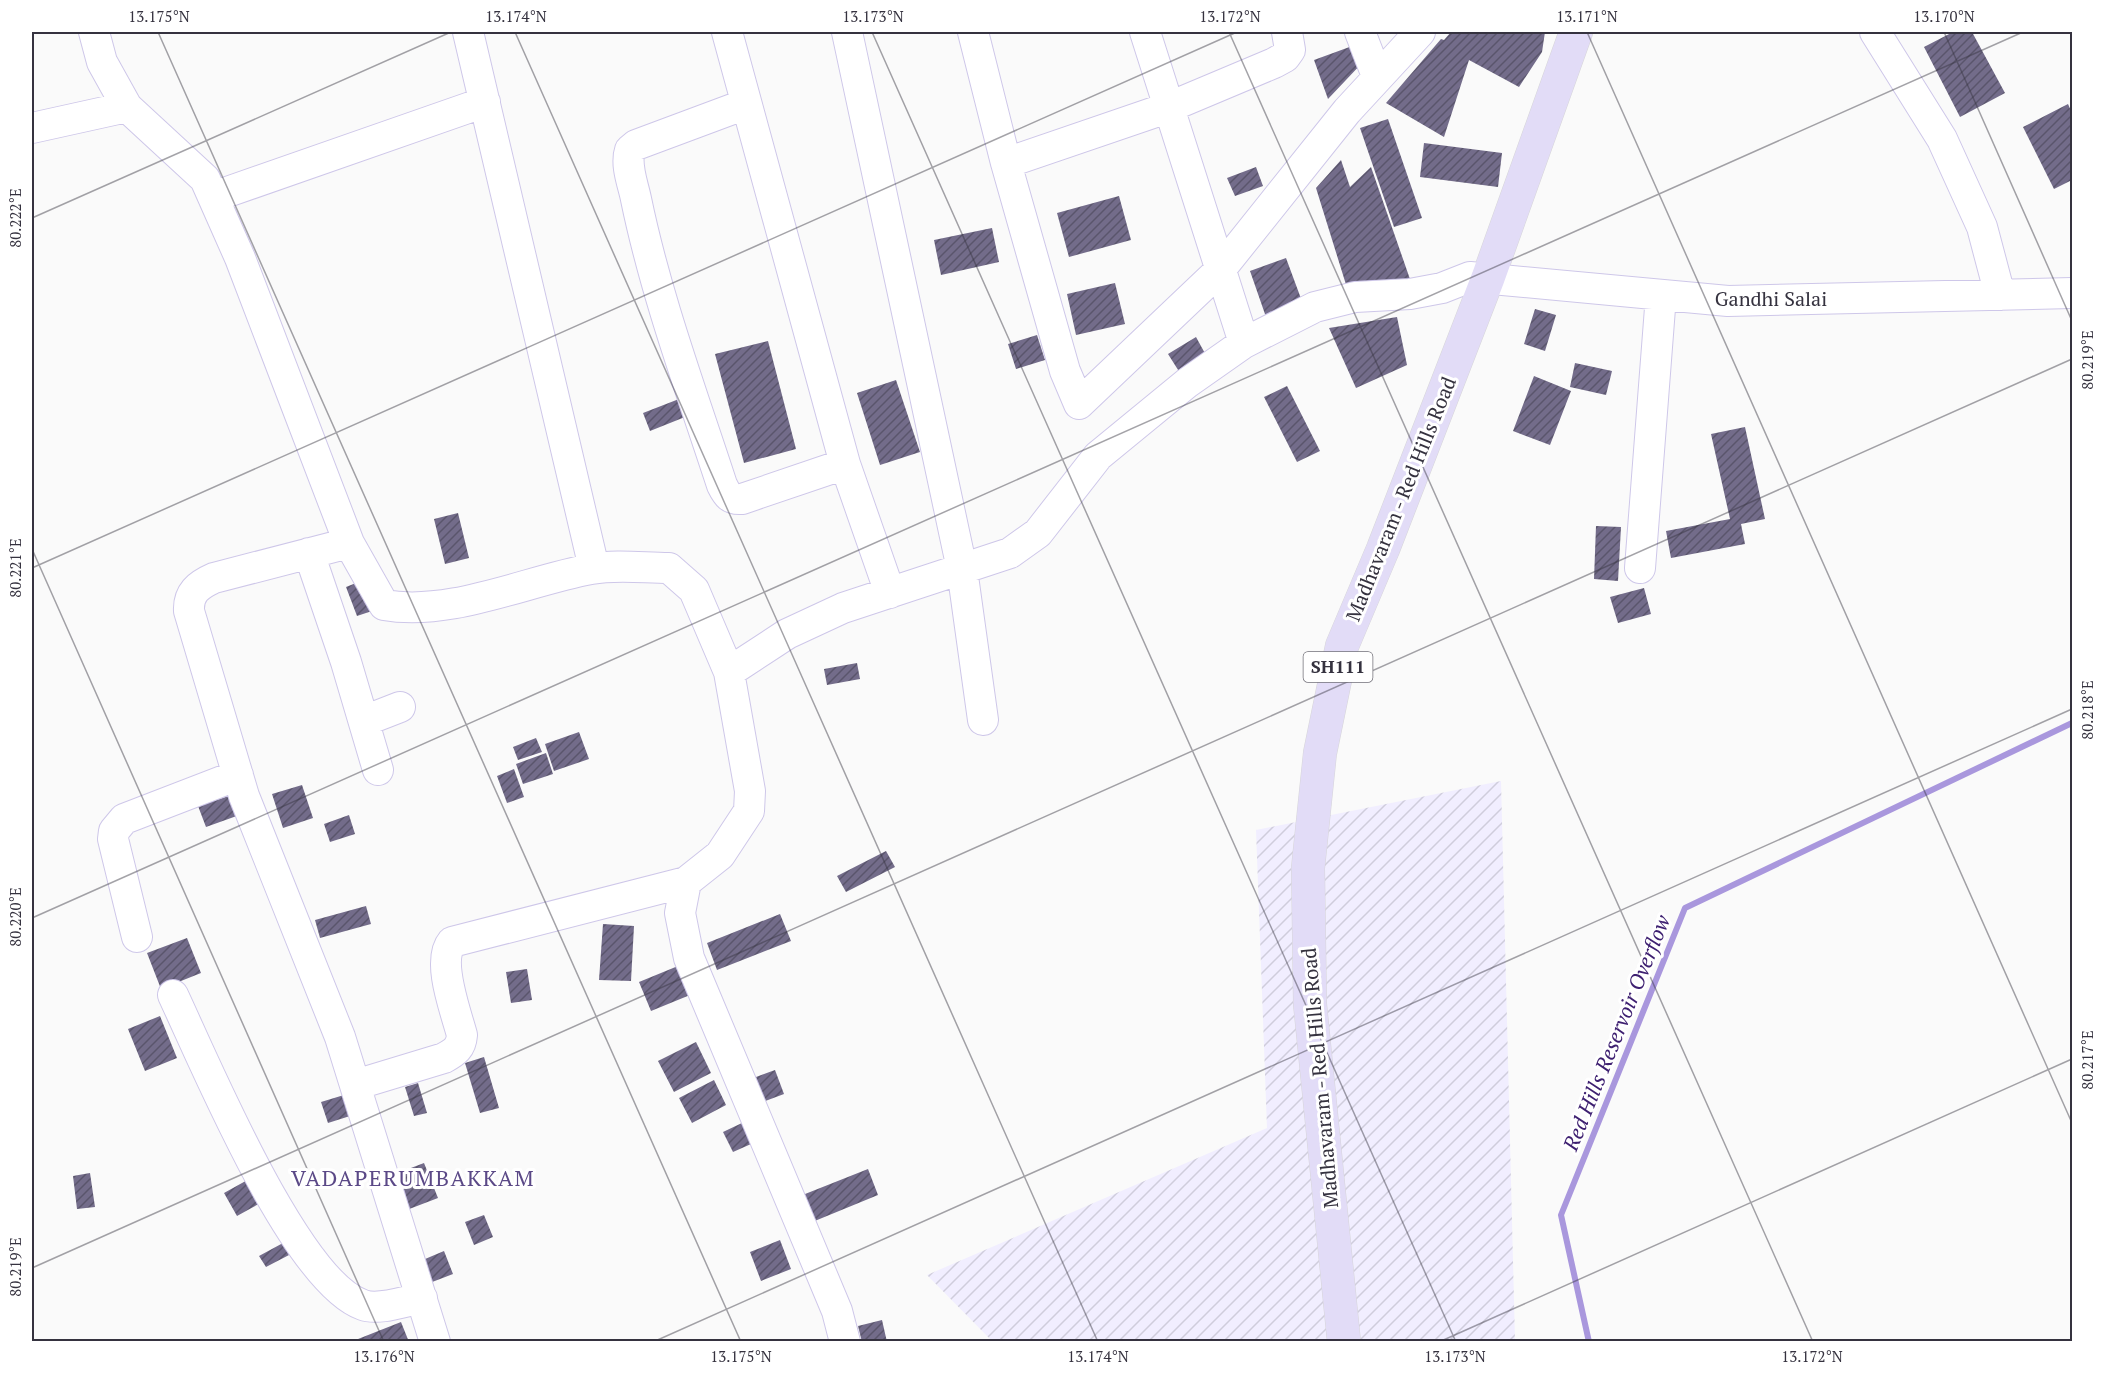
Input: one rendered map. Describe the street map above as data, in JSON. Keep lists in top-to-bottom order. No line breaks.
{"streets":{"main road":["Madhavaram - Red Hills Road","SH111"],"street":["Gandhi Salai"]},"crossings":[["Gandhi Salai","Madhavaram - Red Hills Road"]],"districts":["VADAPERUMBAKKAM"],"water":["Red Hills Reservoir Overflow"],"coordinates":["13.175°N","13.174°N","13.173°N","13.172°N","13.171°N","13.170°N","80.222°E","80.219°E","80.221°E","80.218°E","80.220°E","80.217°E","13.176°N"]}
